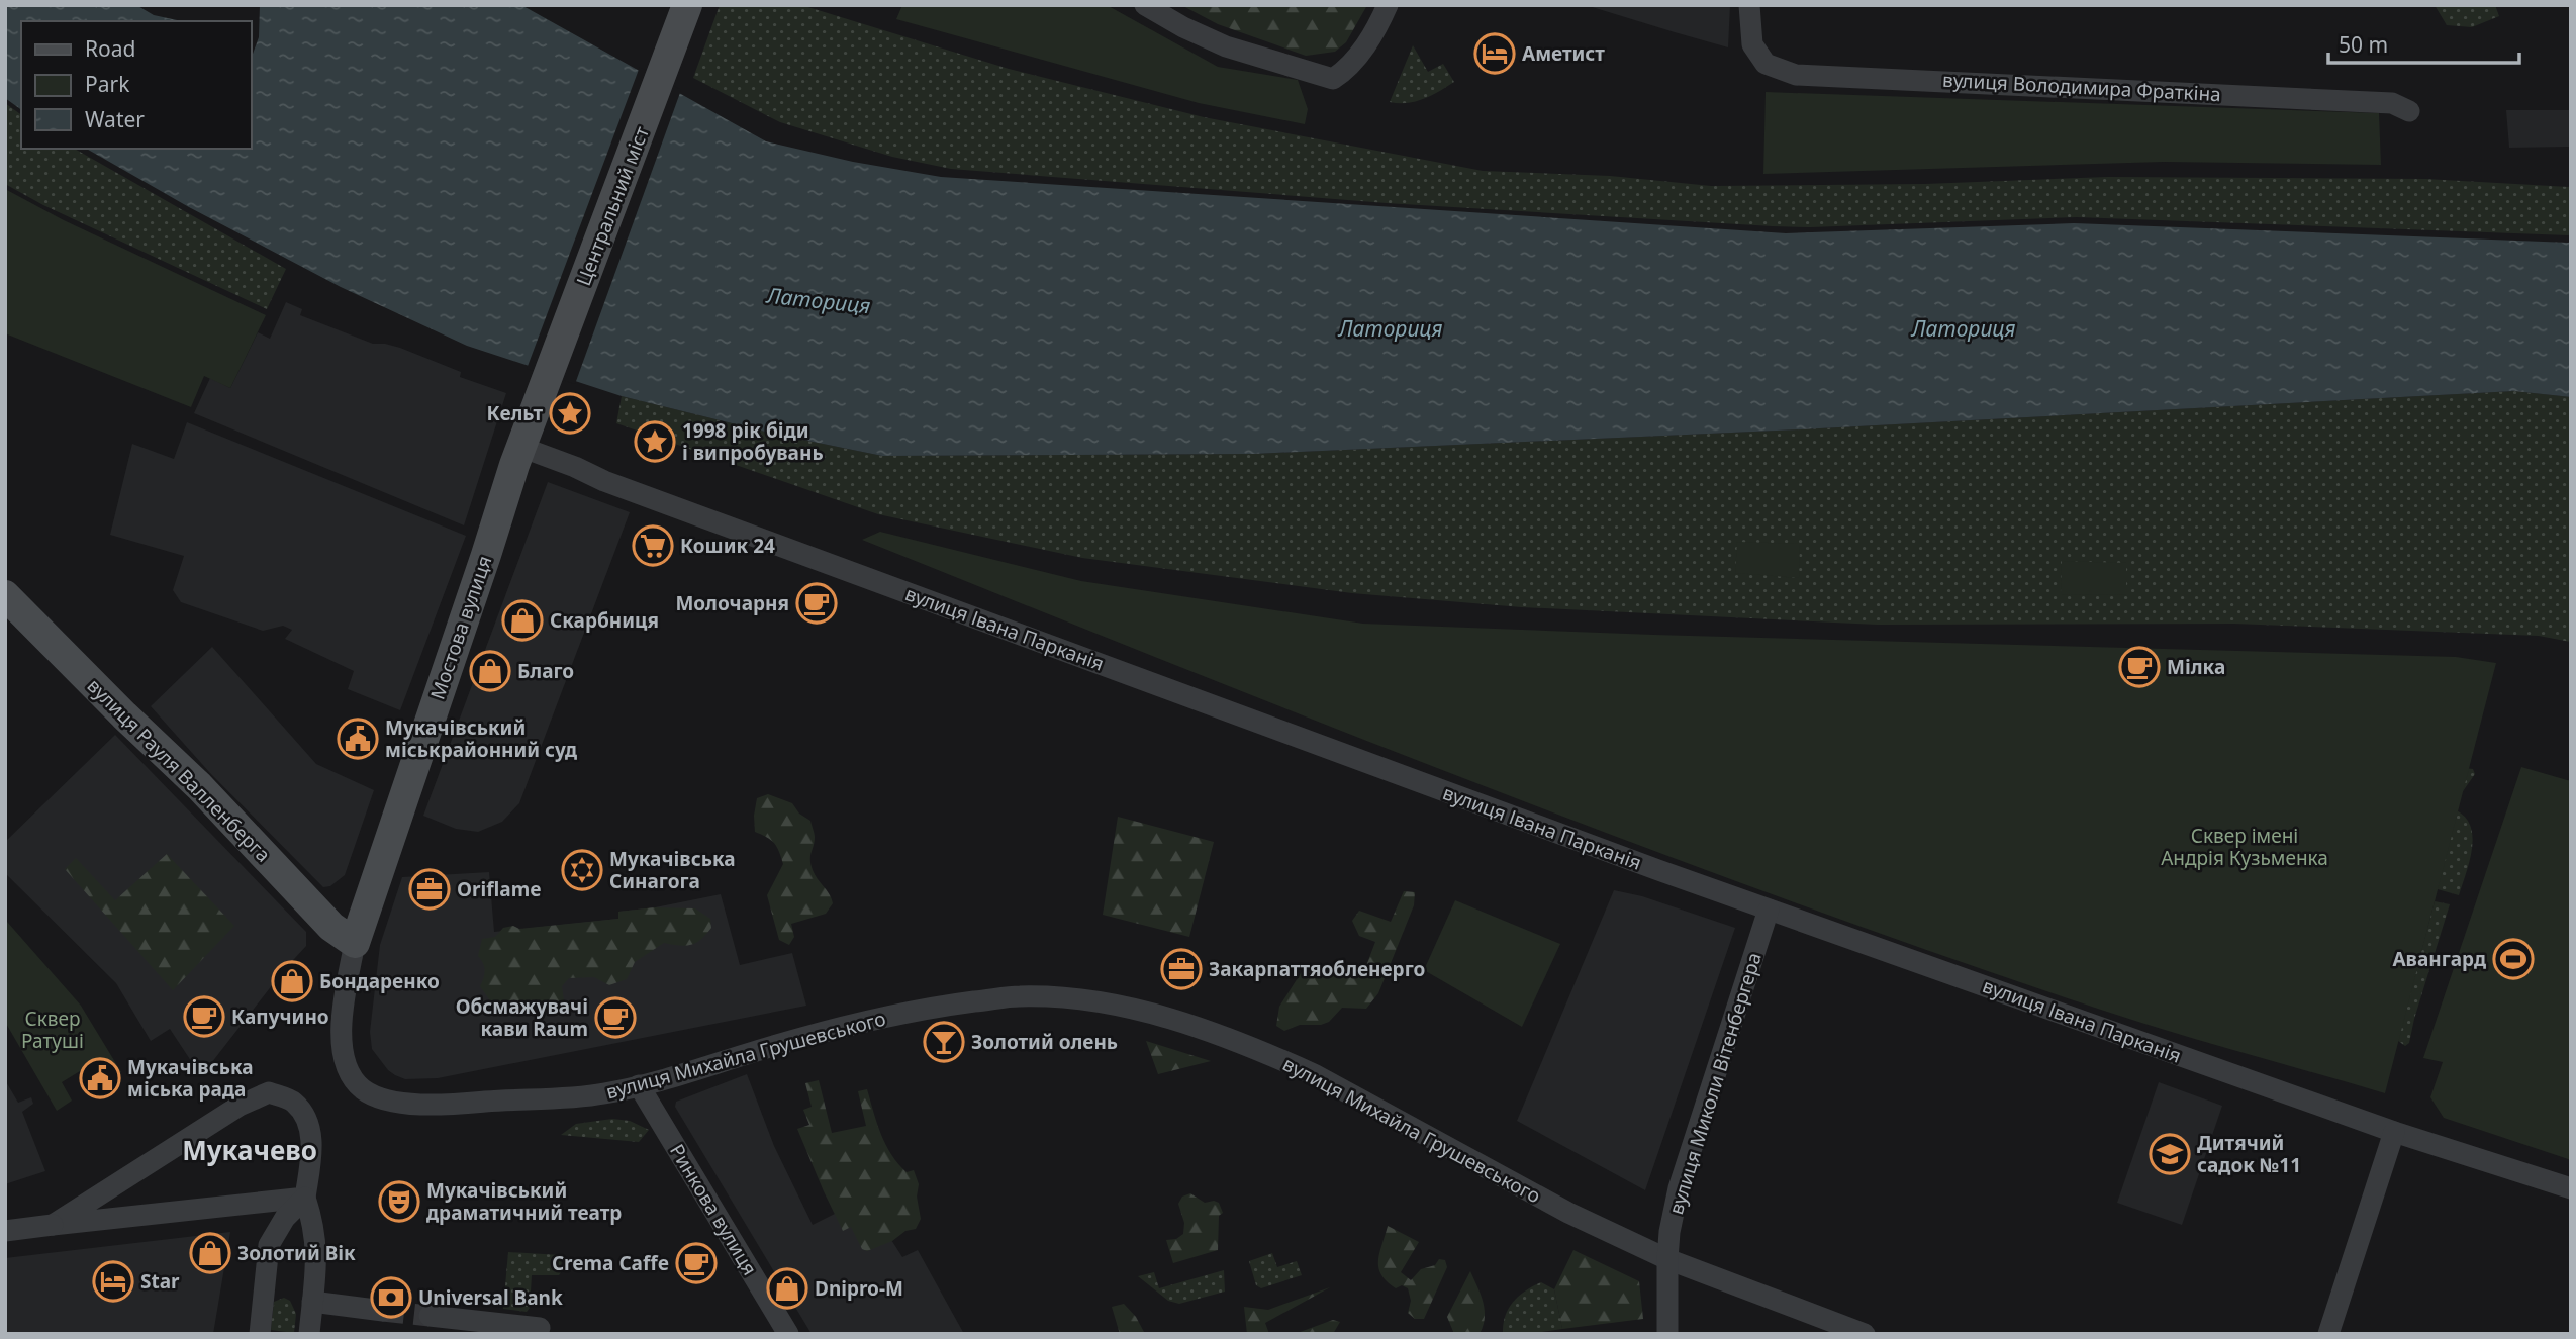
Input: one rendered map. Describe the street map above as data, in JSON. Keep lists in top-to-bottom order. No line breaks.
{"streets":{"street":["вулиця Володимира Фраткіна","Центральний міст","Мостова вулиця","вулиця Івана Парканія","вулиця Рауля Валленберга","вулиця Михайла Грушевського","вулиця Миколи Вітенбергера","Ринкова вулиця"]},"crossings":[["Центральний міст","Мостова вулиця"],["Мостова вулиця","вулиця Івана Парканія"],["Мостова вулиця","вулиця Рауля Валленберга"],["Мостова вулиця","вулиця Михайла Грушевського"],["вулиця Івана Парканія","вулиця Миколи Вітенбергера"],["вулиця Михайла Грушевського","вулиця Миколи Вітенбергера"],["вулиця Михайла Грушевського","Ринкова вулиця"]],"districts":["Мукачево"],"water":["Латориця"],"parks":["Сквер імені Андрія Кузьменка","Сквер Ратуші"],"places":{"hotel":["Аметист","Star"],"place":["Кельт","1998 рік біди і випробувань"],"supermarket":["Кошик 24"],"cafe":["Молочарня","Мілка","Капучино","Обсмажувачі кави Raum","Crema Caffe"],"shop":["Скарбниця","Благо","Бондаренко","Золотий Вік","Dnipro-M"],"public building":["Мукачівський міськрайонний суд","Мукачівська міська рада"],"synagogue":["Мукачівська Синагога"],"office":["Oriflame","Закарпаттяобленерго"],"sports":["Авангард"],"bar":["Золотий олень"],"school or university":["Дитячий садок №11"],"theatre":["Мукачівський драматичний театр"],"bank":["Universal Bank"]},"legend":["Road","Park","Water"],"scale_bar":"50 m"}
